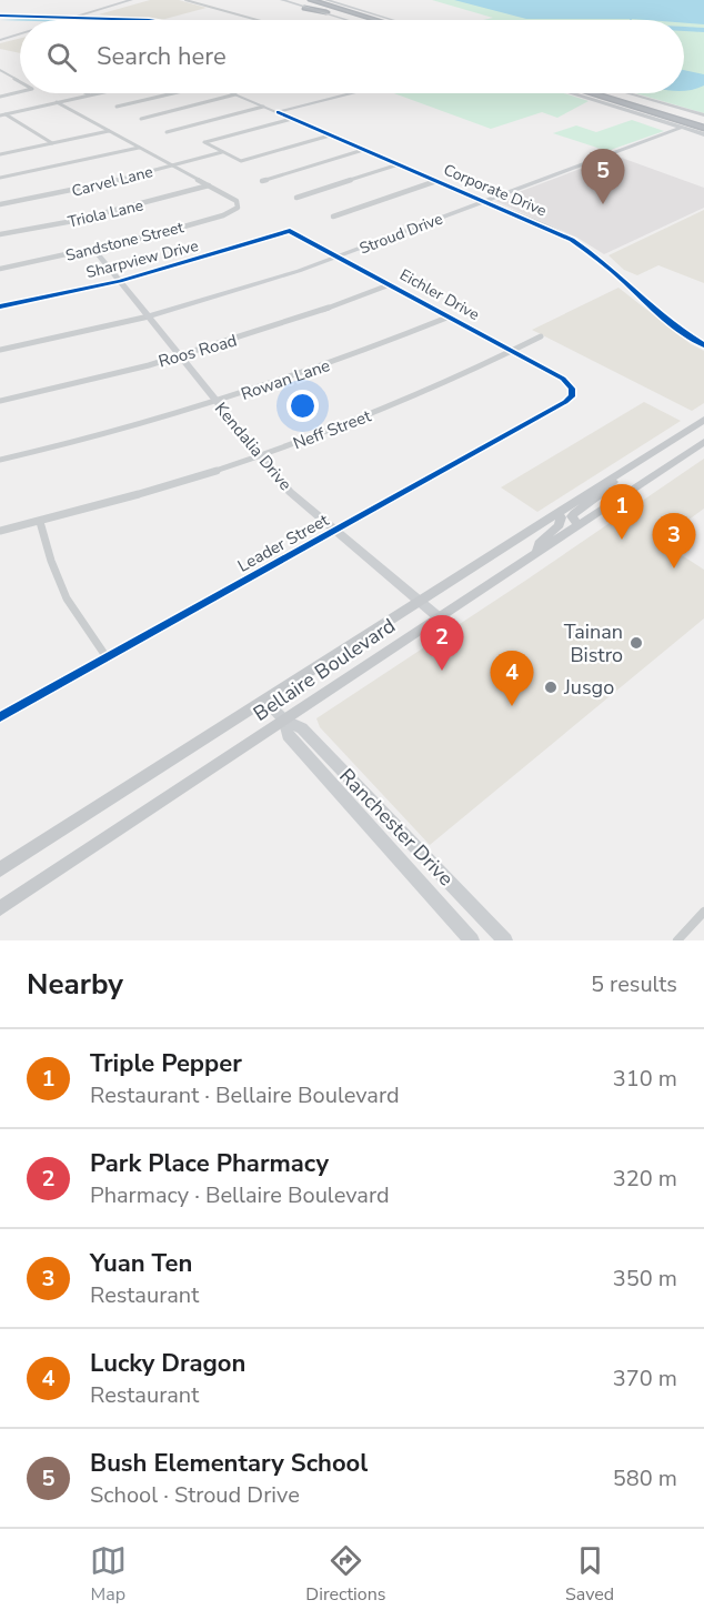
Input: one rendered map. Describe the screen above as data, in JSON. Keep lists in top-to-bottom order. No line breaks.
{"streets":{"main road":["Bellaire Boulevard"],"street":["Carvel Lane","Corporate Drive","Triola Lane","Stroud Drive","Sandstone Street","Sharpview Drive","Eichler Drive","Roos Road","Rowan Lane","Neff Street","Kendalia Drive","Leader Street","Ranchester Drive"]},"crossings":[["Corporate Drive","Stroud Drive"],["Triola Lane","Sandstone Street"],["Stroud Drive","Eichler Drive"],["Stroud Drive","Kendalia Drive"],["Sandstone Street","Kendalia Drive"],["Sharpview Drive","Eichler Drive"],["Sharpview Drive","Kendalia Drive"],["Eichler Drive","Roos Road"],["Eichler Drive","Rowan Lane"],["Eichler Drive","Neff Street"],["Eichler Drive","Leader Street"],["Roos Road","Kendalia Drive"],["Rowan Lane","Kendalia Drive"],["Neff Street","Kendalia Drive"],["Kendalia Drive","Leader Street"],["Kendalia Drive","Bellaire Boulevard"],["Bellaire Boulevard","Ranchester Drive"]],"places":["Tainan Bistro","Jusgo"],"page":{"search":"Search here","pins":["5","1","3","2","4"],"heading":["Nearby","5 results"],"list":[{"mark":"1","name":"Triple Pepper","note":"Restaurant · Bellaire Boulevard","value":"310 m"},{"mark":"2","name":"Park Place Pharmacy","note":"Pharmacy · Bellaire Boulevard","value":"320 m"},{"mark":"3","name":"Yuan Ten","note":"Restaurant","value":"350 m"},{"mark":"4","name":"Lucky Dragon","note":"Restaurant","value":"370 m"},{"mark":"5","name":"Bush Elementary School","note":"School · Stroud Drive","value":"580 m"}],"nav":["Map","Directions","Saved"]}}
